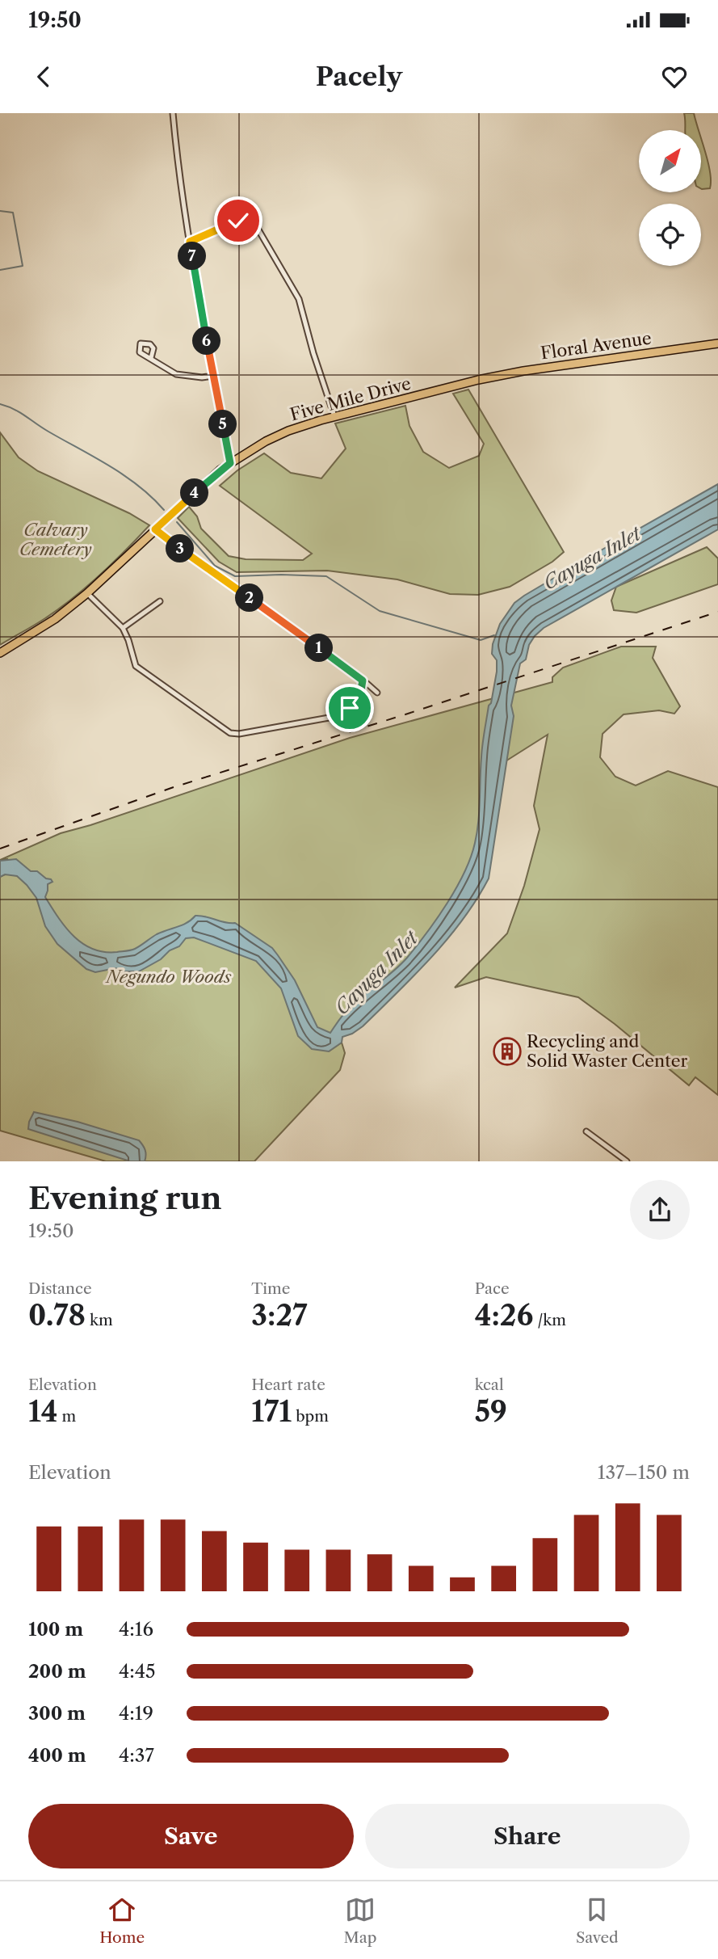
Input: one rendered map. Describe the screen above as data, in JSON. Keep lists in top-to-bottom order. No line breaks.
{"streets":{"main road":["Floral Avenue","Five Mile Drive"]},"crossings":[["Floral Avenue","Five Mile Drive"]],"water":["Cayuga Inlet"],"parks":["Calvary Cemetery","Negundo Woods"],"places":{"building":["Recycling and Solid Waster Center"]},"north":"top right","page":{"status":"19:50","header":"Pacely","pins":["7","6","5","4","3","2","1"],"heading":["Evening run","19:50"],"stats":[["Distance","0.78 km"],["Time","3:27"],["Pace","4:26 /km"],["Elevation","14 m"],["Heart rate","171 bpm"],["kcal","59"]],"chart":["Elevation","137–150 m"],"list":[{"name":"100 m","note":"4:16"},{"name":"200 m","note":"4:45"},{"name":"300 m","note":"4:19"},{"name":"400 m","note":"4:37"}],"buttons":["Save","Share"],"tabs":["Home","Map","Saved"]}}
